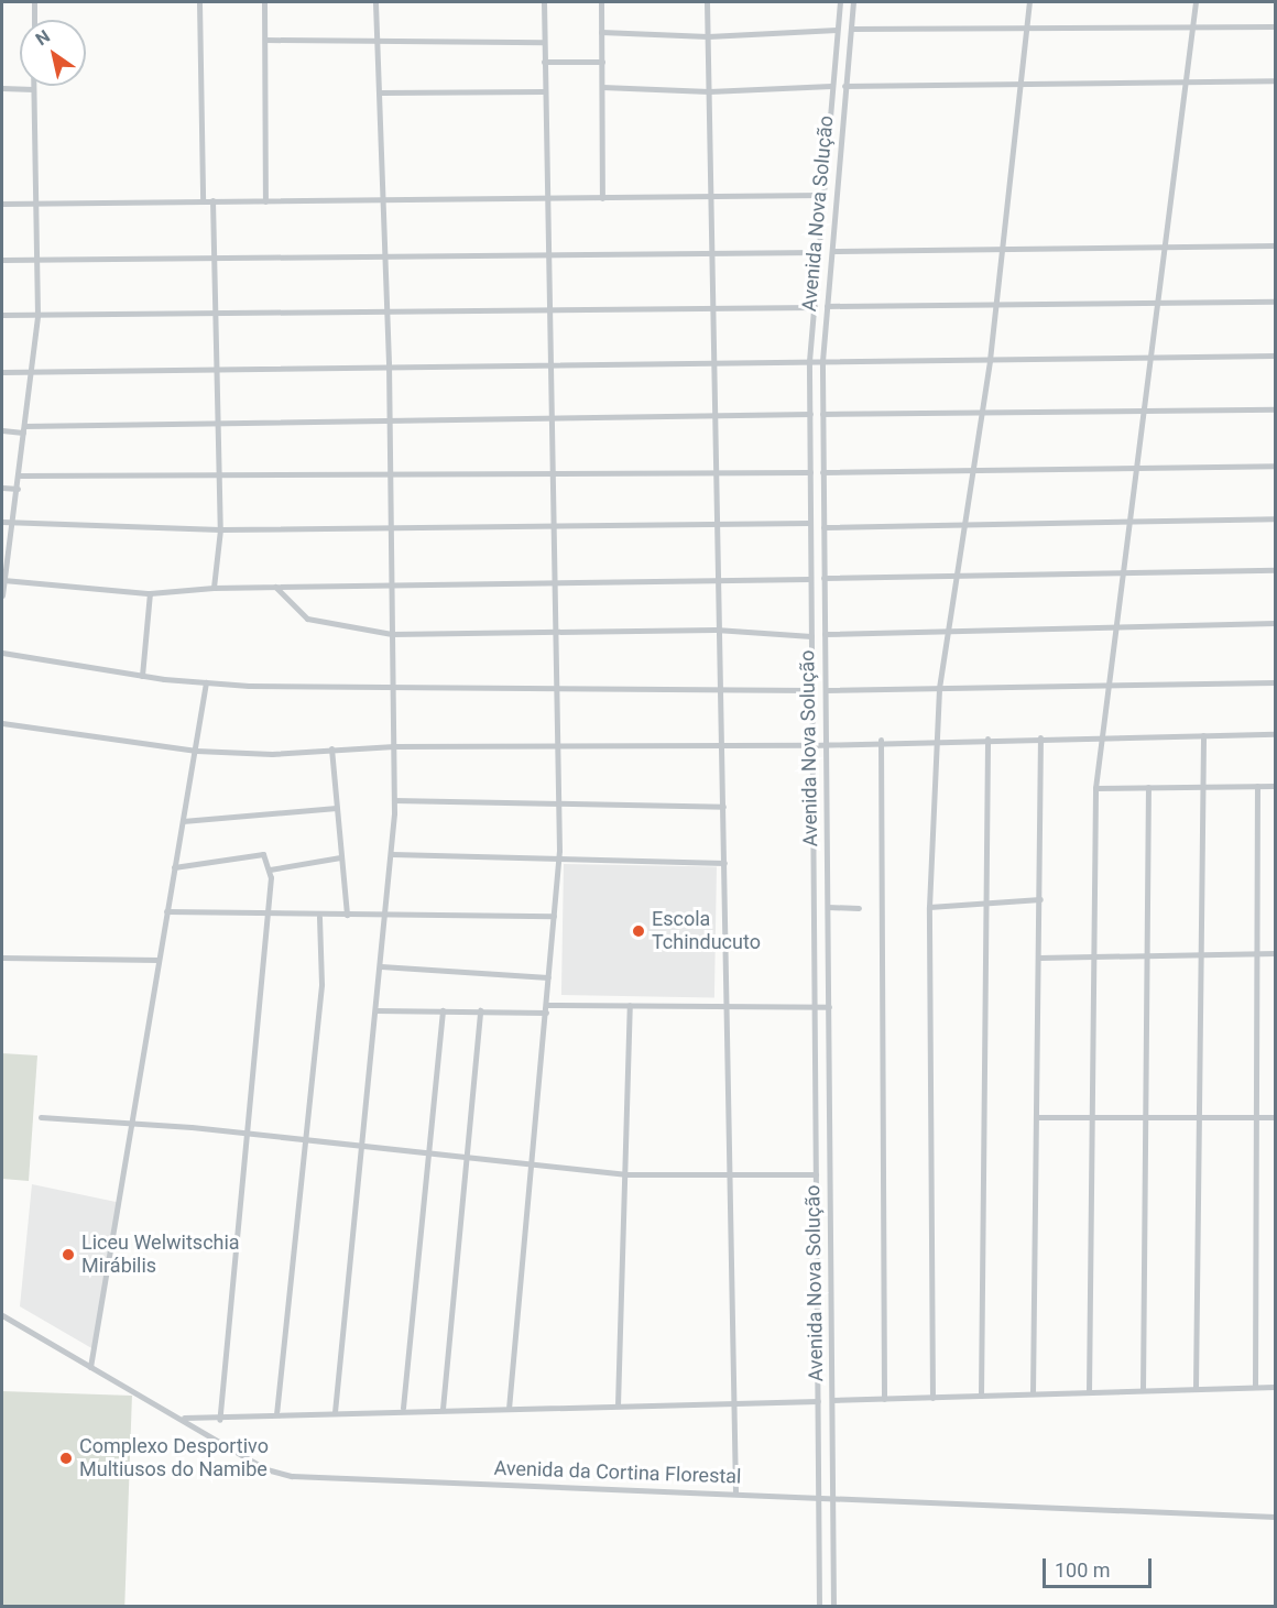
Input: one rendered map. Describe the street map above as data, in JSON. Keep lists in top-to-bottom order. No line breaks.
{"streets":{"street":["Avenida Nova Solução","Avenida da Cortina Florestal"]},"crossings":[["Avenida Nova Solução","Avenida da Cortina Florestal"]],"places":["Escola Tchinducuto","Liceu Welwitschia Mirábilis","Complexo Desportivo Multiusos do Namibe"],"scale_bar":"100 m","north":"top left"}
